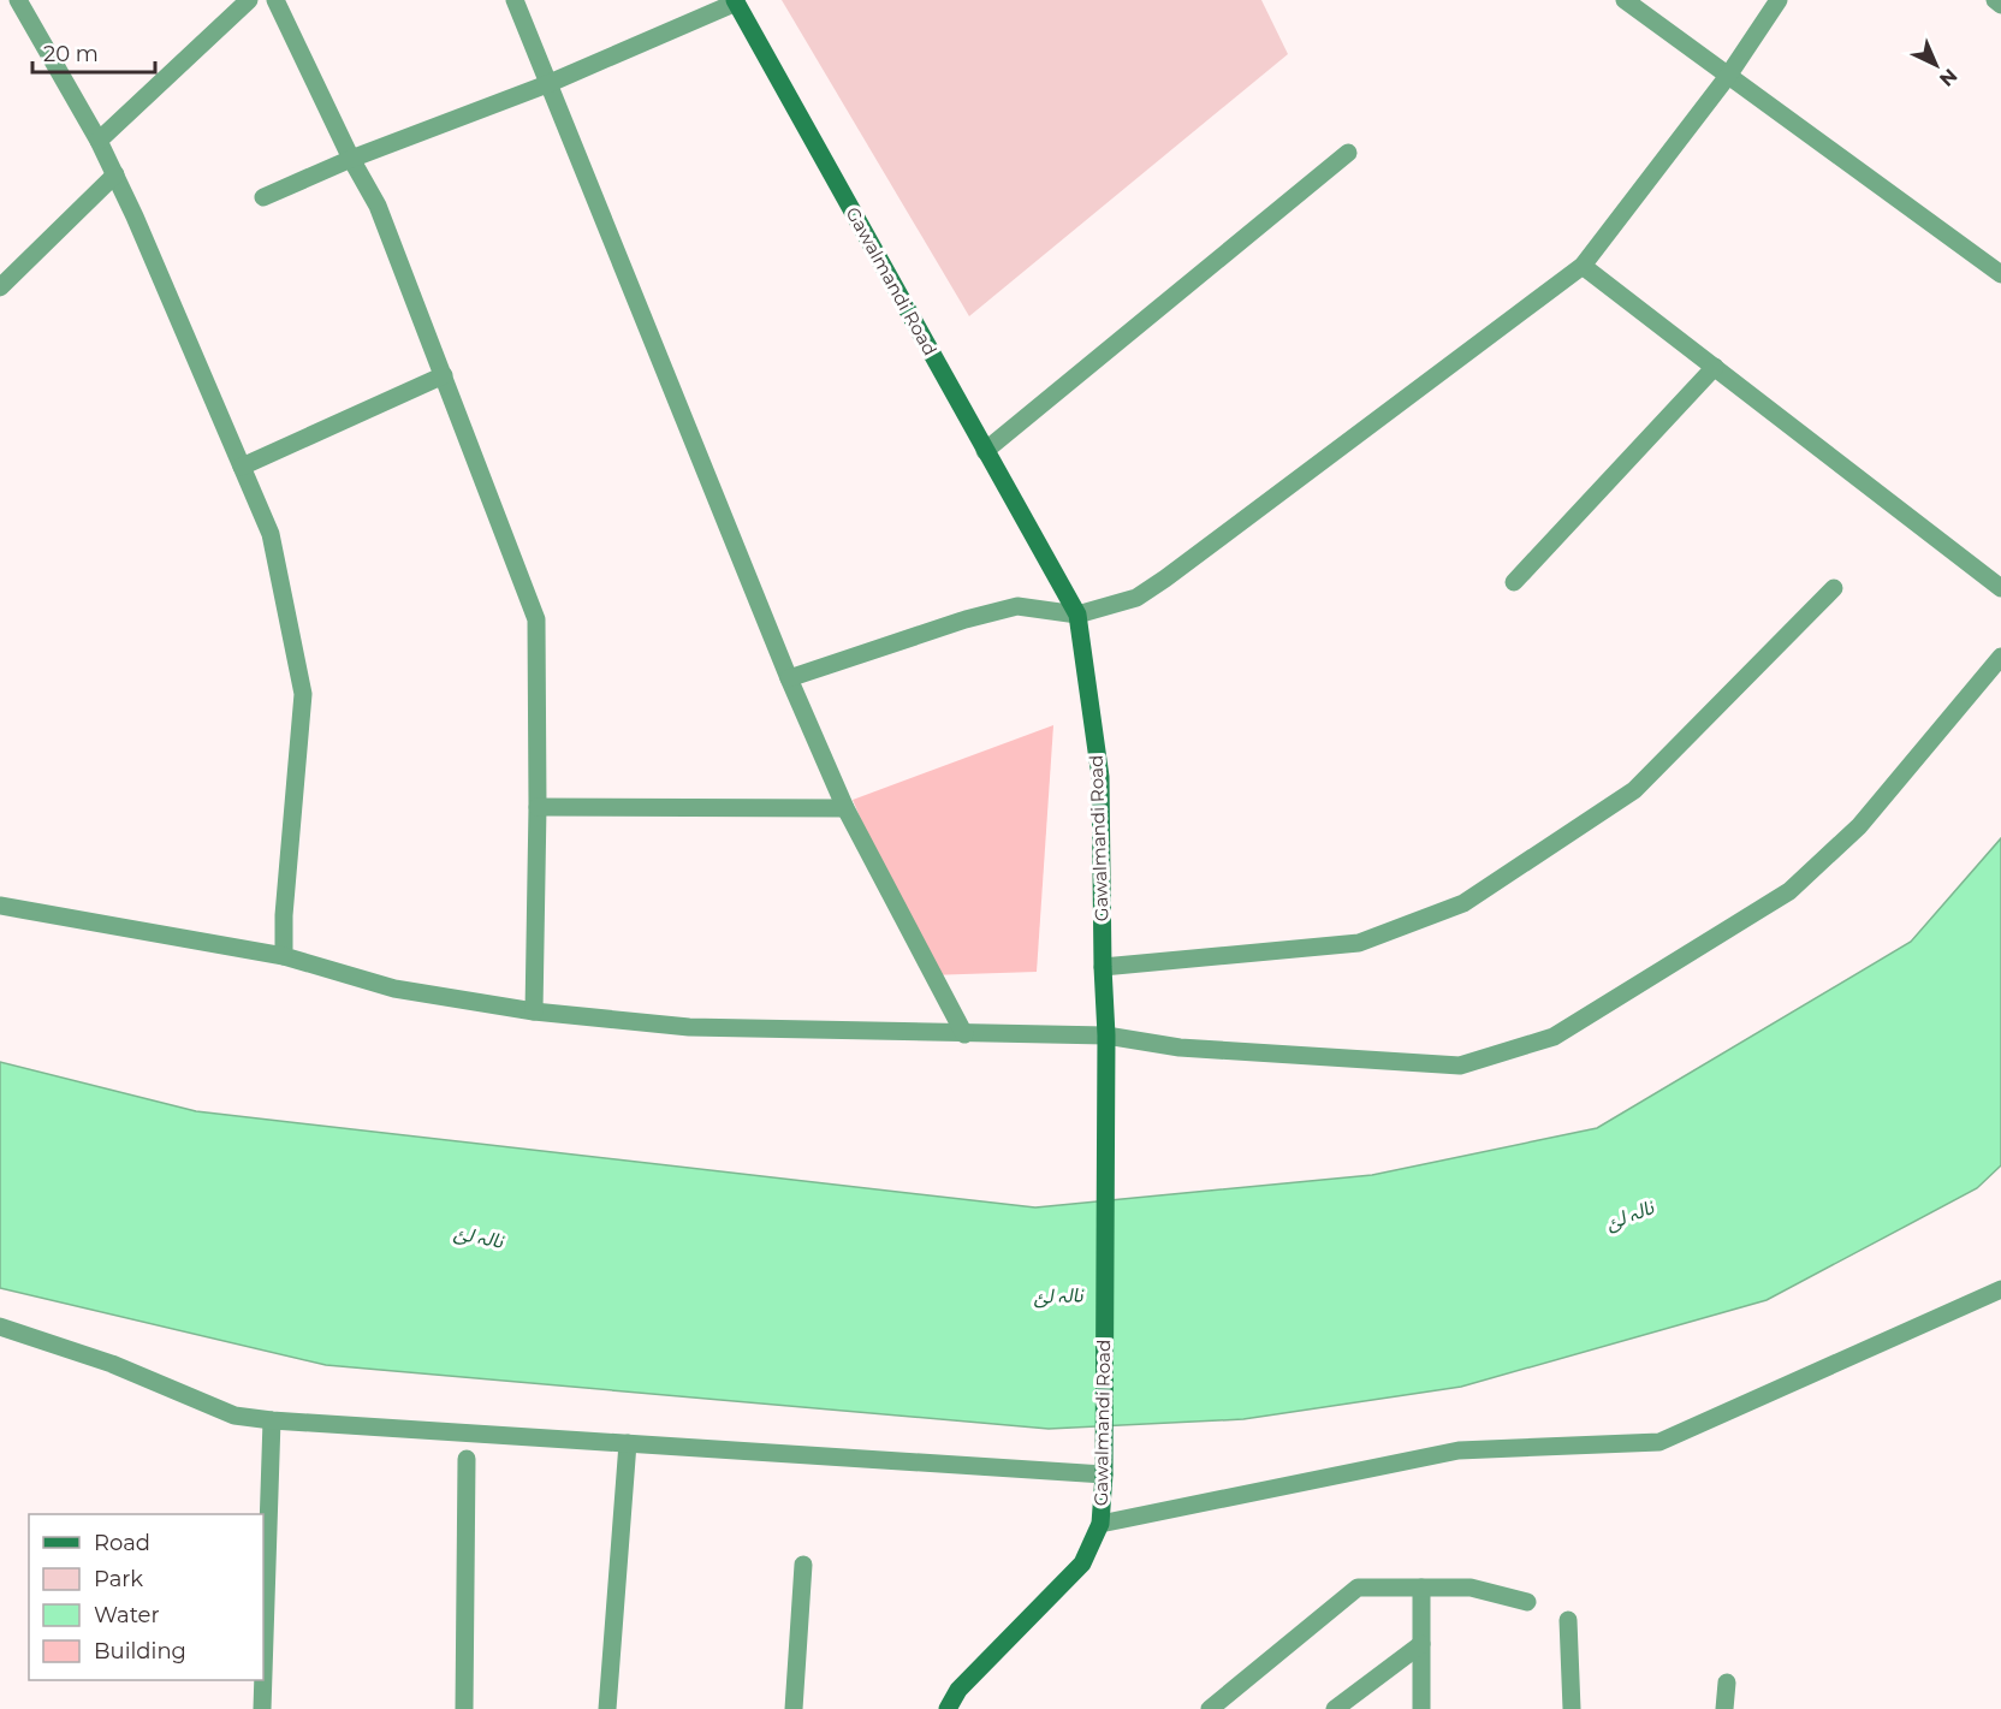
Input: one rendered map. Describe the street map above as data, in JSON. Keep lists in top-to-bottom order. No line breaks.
{"streets":{"street":["Gawalmandi Road"]},"water":["نالہ لئ"],"legend":["Road","Park","Water","Building"],"scale_bar":"20 m","north":"bottom right"}
